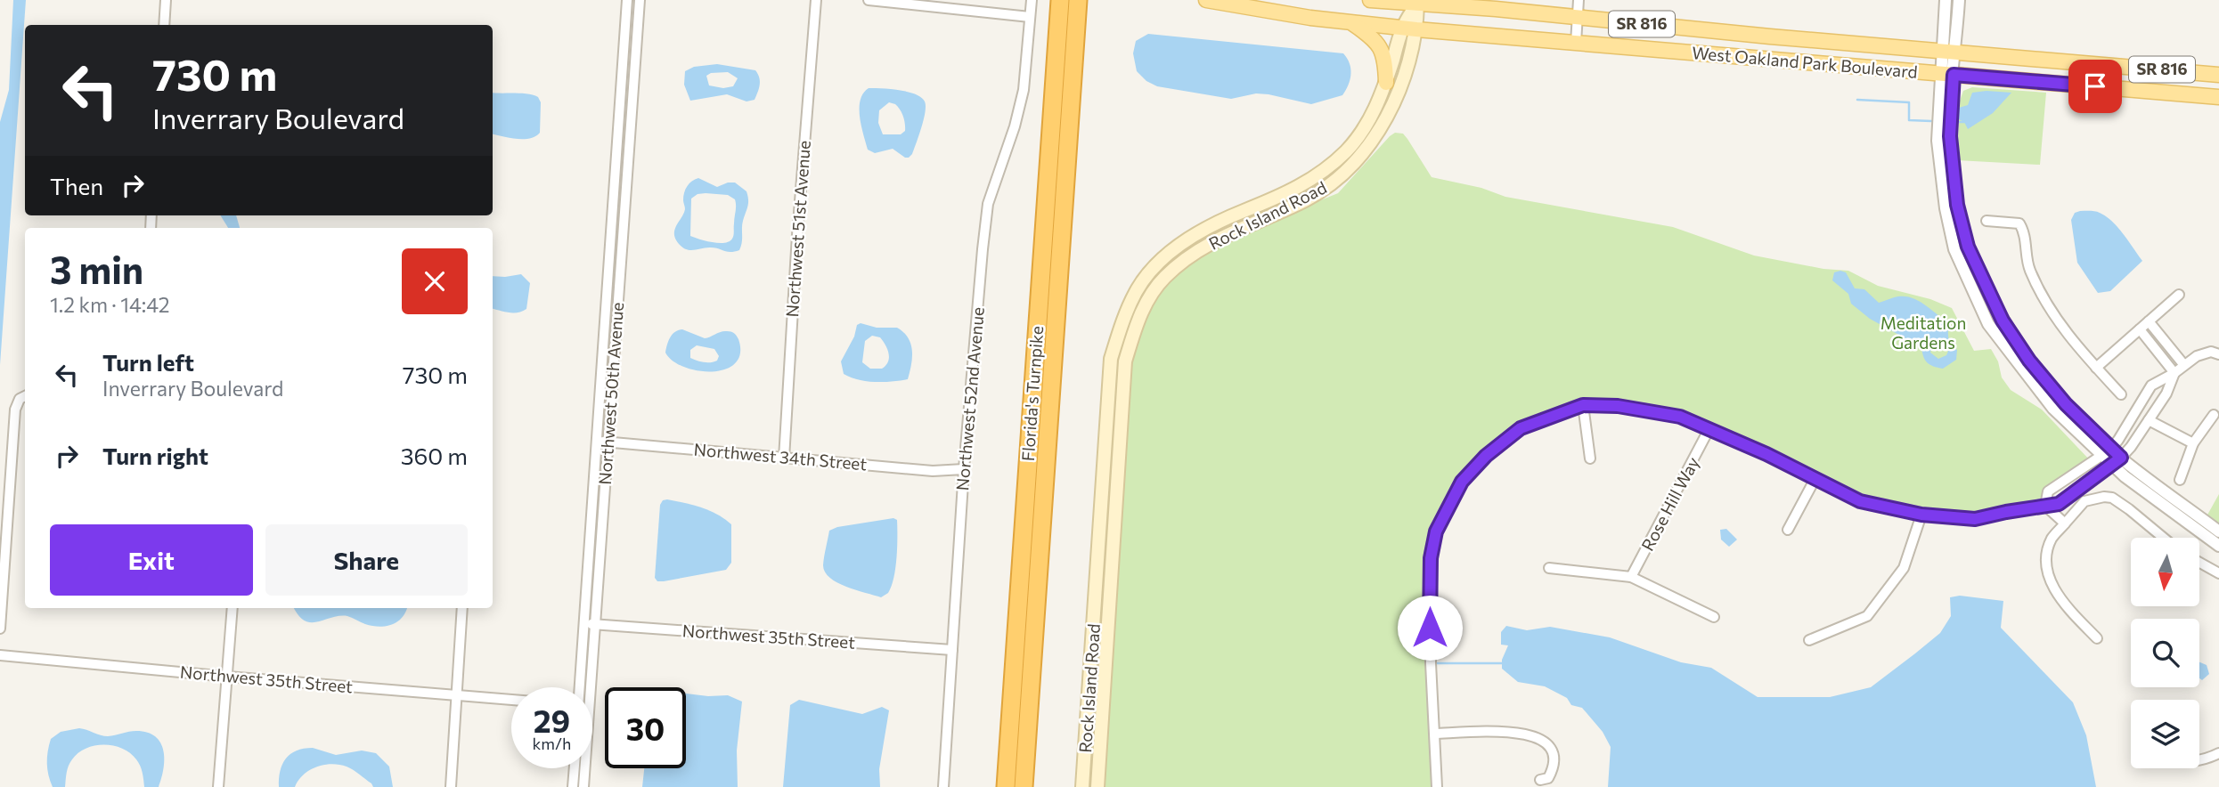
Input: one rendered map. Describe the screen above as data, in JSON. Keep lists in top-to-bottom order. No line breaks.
{"streets":{"highway":["Florida's Turnpike"],"main road":["SR 816","West Oakland Park Boulevard","Rock Island Road"],"street":["Northwest 51st Avenue","Northwest 50th Avenue","Northwest 52nd Avenue","Northwest 34th Street","Rose Hill Way","Northwest 35th Street"]},"crossings":[["West Oakland Park Boulevard","Rock Island Road"],["Northwest 51st Avenue","Northwest 34th Street"],["Northwest 50th Avenue","Northwest 34th Street"],["Northwest 50th Avenue","Northwest 35th Street"],["Northwest 52nd Avenue","Northwest 34th Street"],["Northwest 52nd Avenue","Northwest 35th Street"]],"parks":["Meditation Gardens"],"north":"bottom","page":{"turn":["730 m","Inverrary Boulevard"],"then":"Then","heading":["3 min","1.2 km · 14:42"],"list":[{"name":"Turn left","note":"Inverrary Boulevard","value":"730 m"},{"name":"Turn right","value":"360 m"}],"buttons":["Exit","Share"],"speed":"29 km/h","limit":"30"}}
